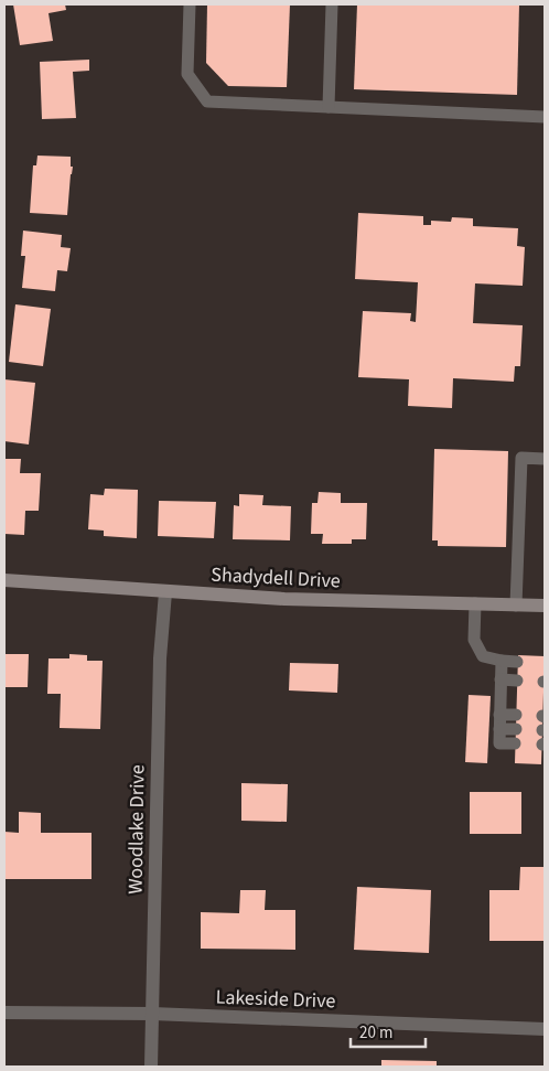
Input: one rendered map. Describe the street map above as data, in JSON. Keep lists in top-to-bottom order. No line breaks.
{"streets":{"street":["Shadydell Drive","Woodlake Drive","Lakeside Drive"]},"crossings":[["Shadydell Drive","Woodlake Drive"],["Woodlake Drive","Lakeside Drive"]],"scale_bar":"20 m"}
